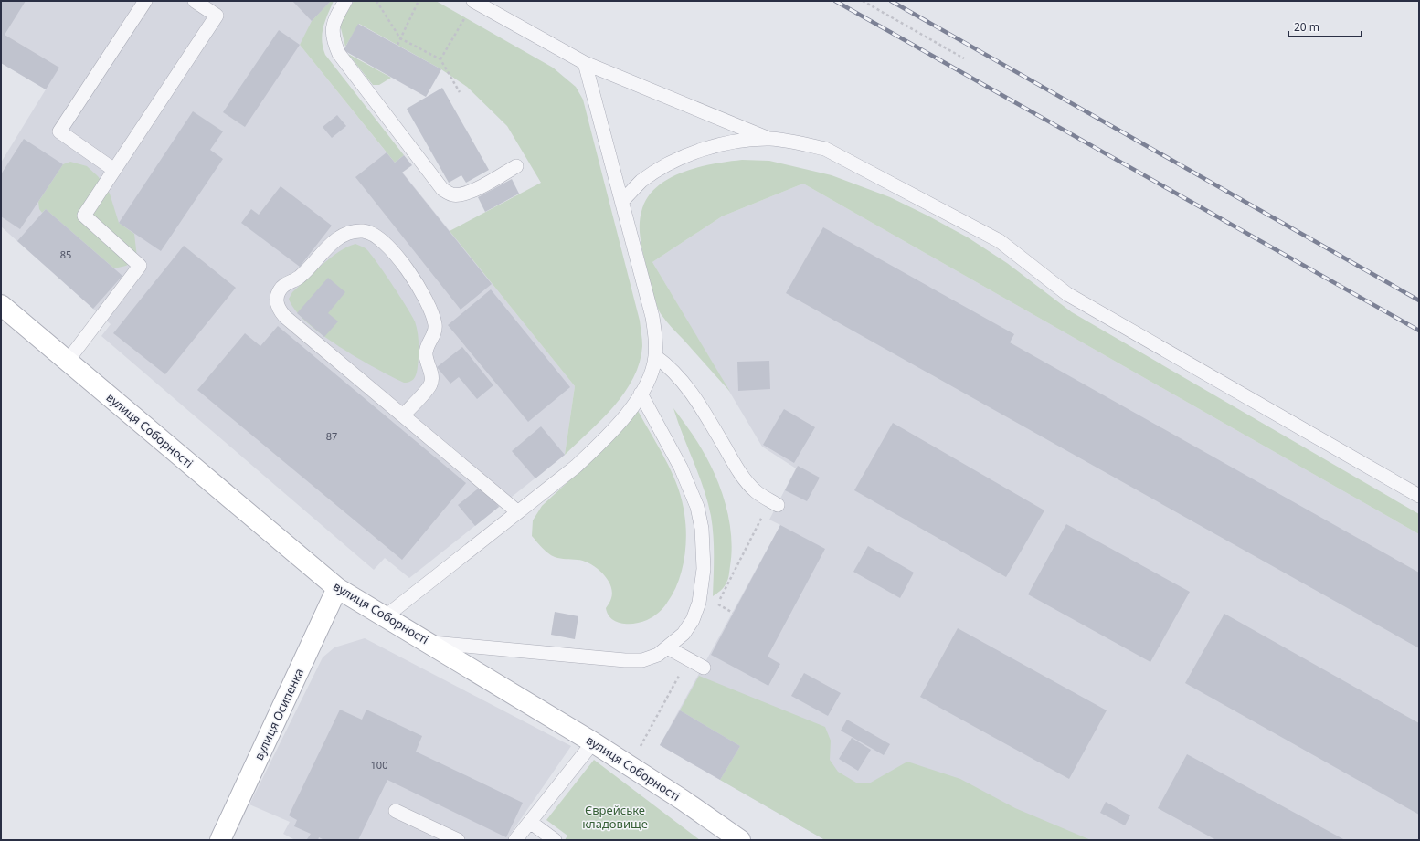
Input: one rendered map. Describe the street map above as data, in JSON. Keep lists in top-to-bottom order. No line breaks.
{"streets":{"main road":["вулиця Соборності","вулиця Осипенка"]},"crossings":[["вулиця Соборності","вулиця Осипенка"]],"parks":["Єврейське кладовище"],"house_numbers":["85","87","100"],"scale_bar":"20 m"}
